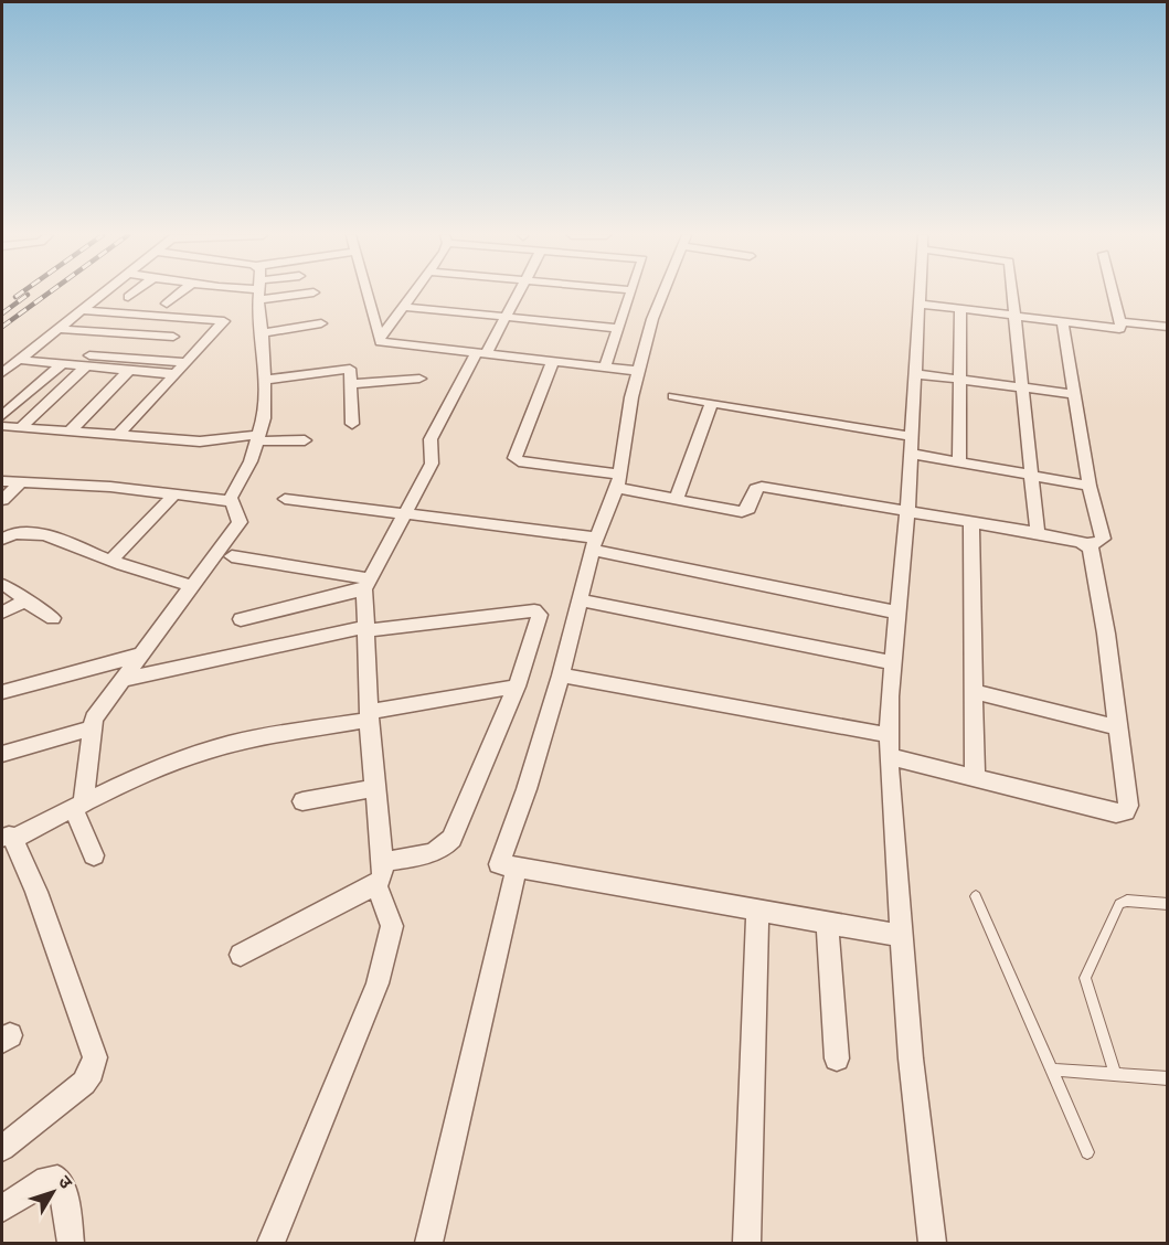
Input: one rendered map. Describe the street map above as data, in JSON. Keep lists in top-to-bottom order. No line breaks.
{"north":"top right"}
